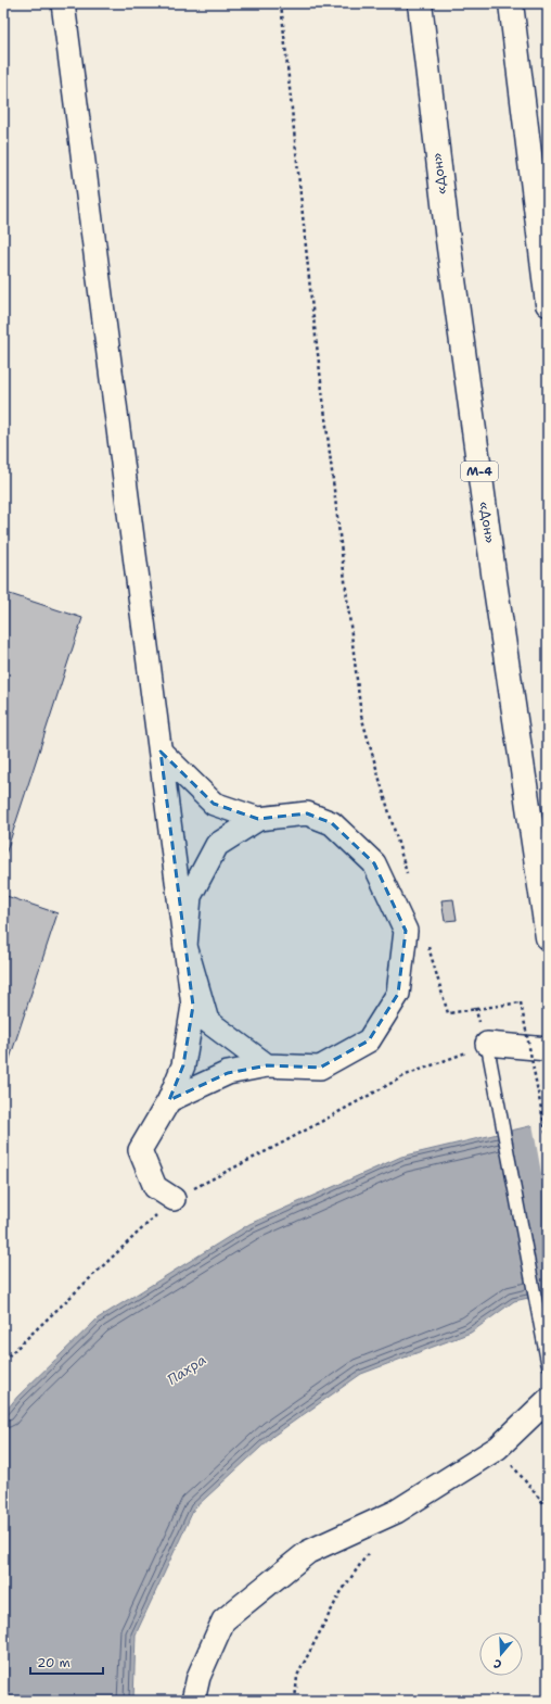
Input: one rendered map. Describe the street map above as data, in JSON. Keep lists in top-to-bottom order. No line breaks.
{"streets":{"highway":["«Дон»","М-4"]},"water":["Пахра"],"scale_bar":"20 m","north":"bottom"}
